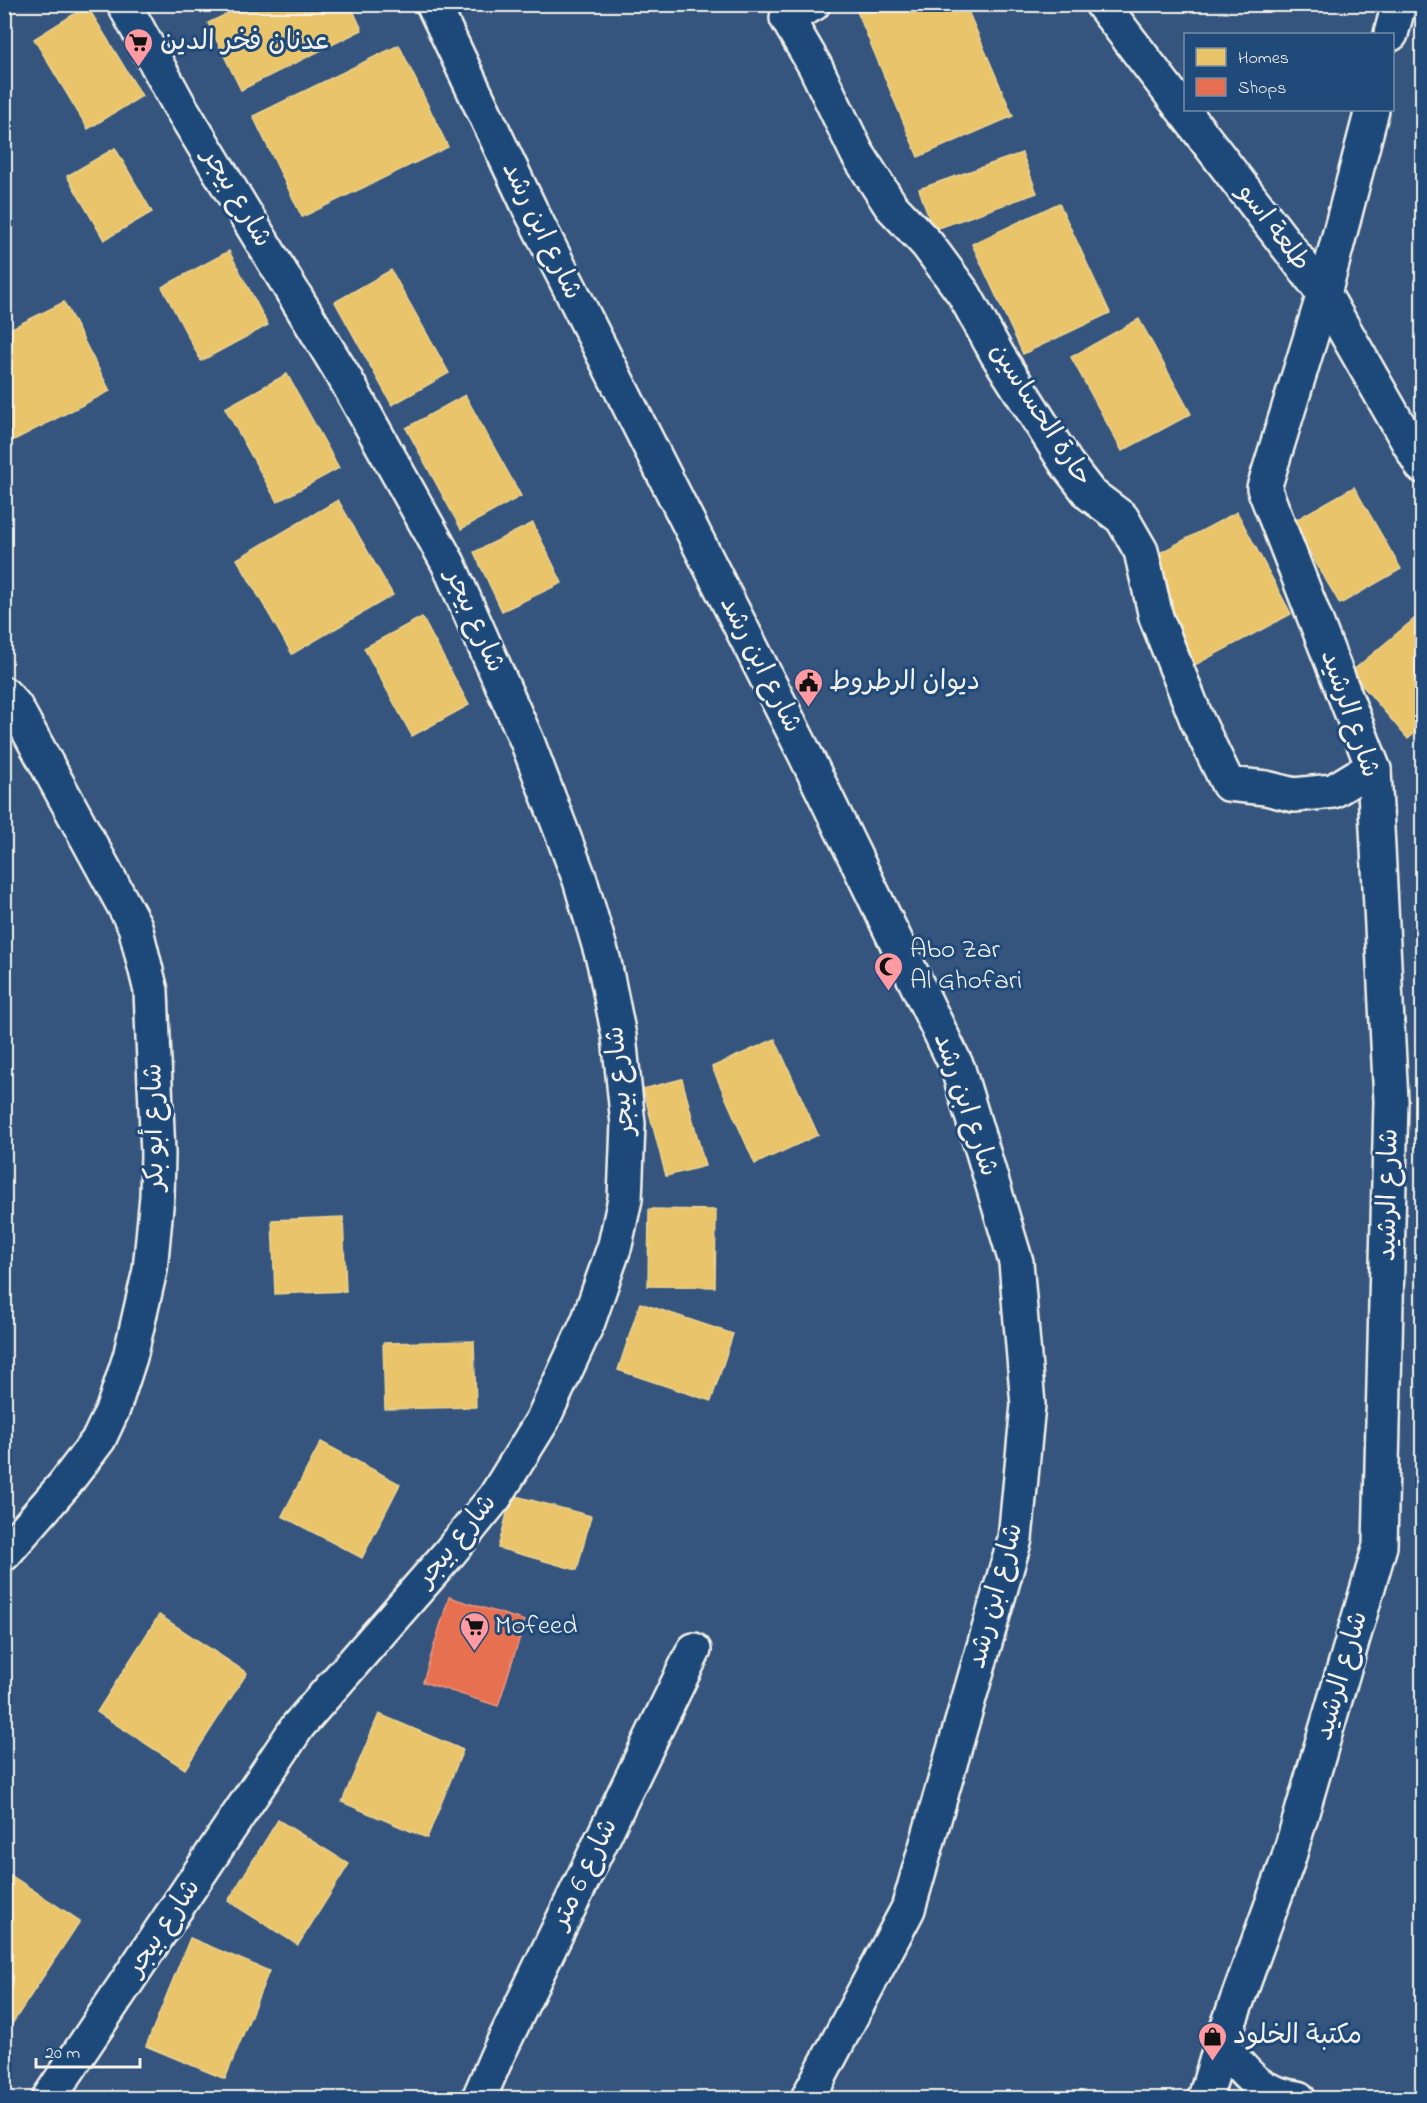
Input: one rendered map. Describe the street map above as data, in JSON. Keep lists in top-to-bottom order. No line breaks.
{"streets":{"street":["شارع بيجر","طلعة اسو","شارع ابن رشد","حارة الحساسين","شارع الرشيد","شارع أبو بكر","شارع 6 متر"]},"crossings":[["طلعة اسو","شارع الرشيد"],["حارة الحساسين","شارع الرشيد"]],"places":{"supermarket":["عدنان فخر الدين","Mofeed"],"public building":["ديوان الرطروط"],"mosque":["Abo Zar Al Ghofari"],"shop":["مكتبة الخلود"]},"legend":["Homes","Shops"],"scale_bar":"20 m"}
